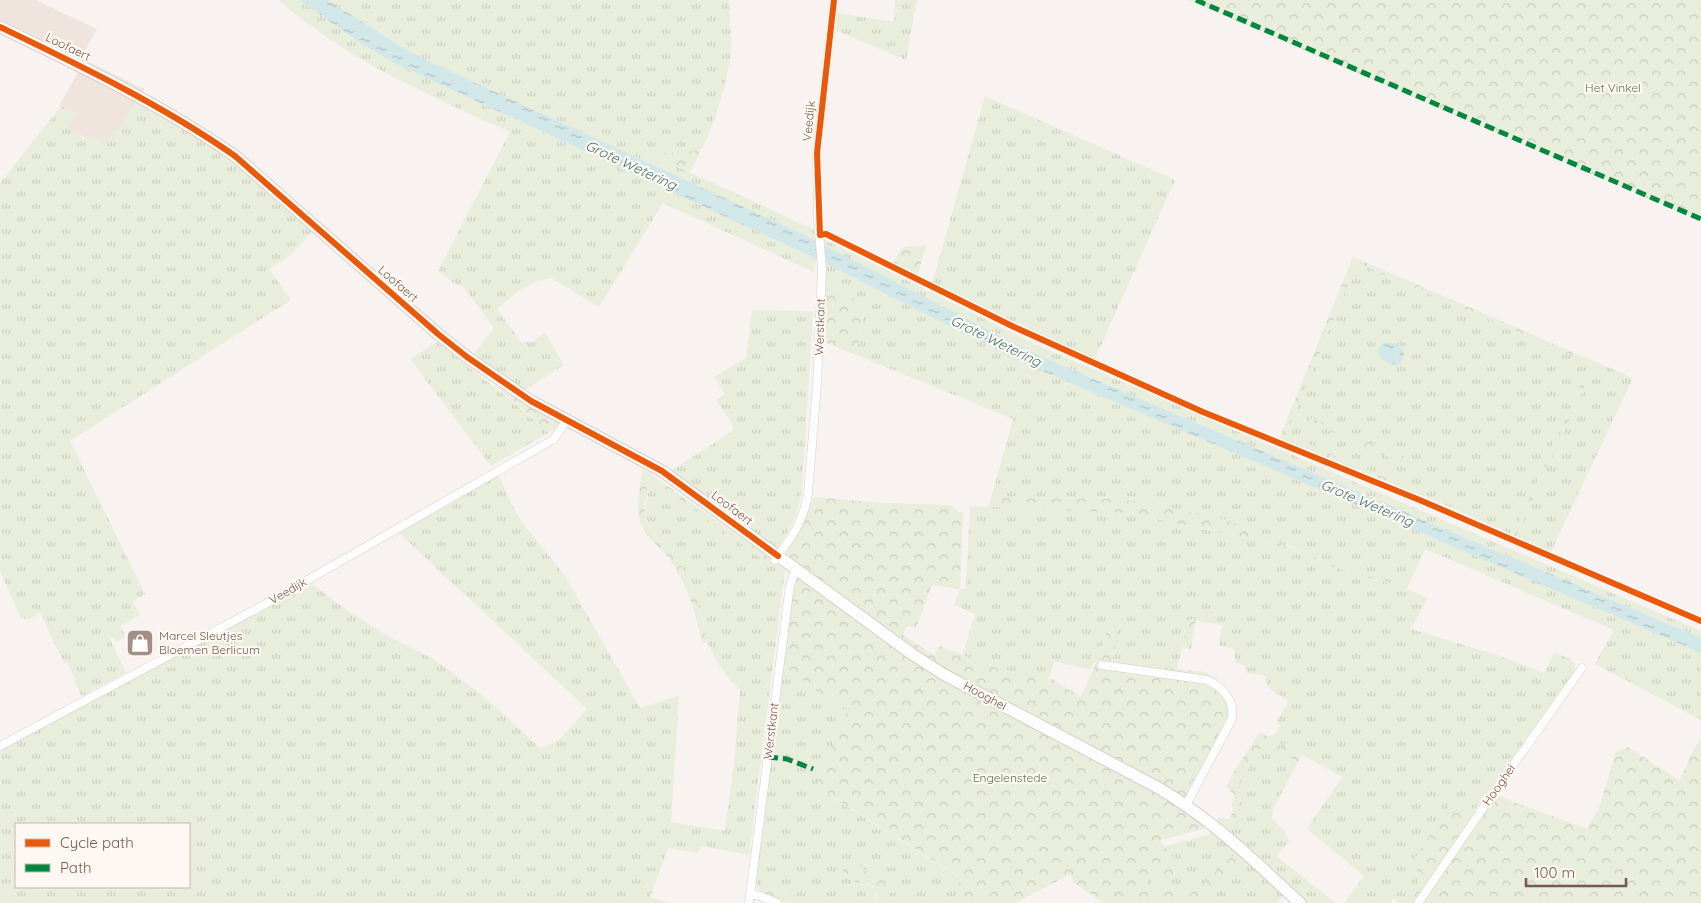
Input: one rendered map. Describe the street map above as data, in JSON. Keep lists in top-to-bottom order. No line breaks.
{"streets":{"street":["Loofaert","Veedijk","Werstkant","Hooghei"]},"crossings":[["Loofaert","Veedijk"],["Loofaert","Werstkant"],["Loofaert","Hooghei"],["Veedijk","Werstkant"],["Werstkant","Hooghei"]],"water":["Grote Wetering"],"parks":["Het Vinkel","Engelenstede"],"places":{"shop":["Marcel Sleutjes Bloemen Berlicum"]},"legend":["Cycle path","Path"],"scale_bar":"100 m"}
